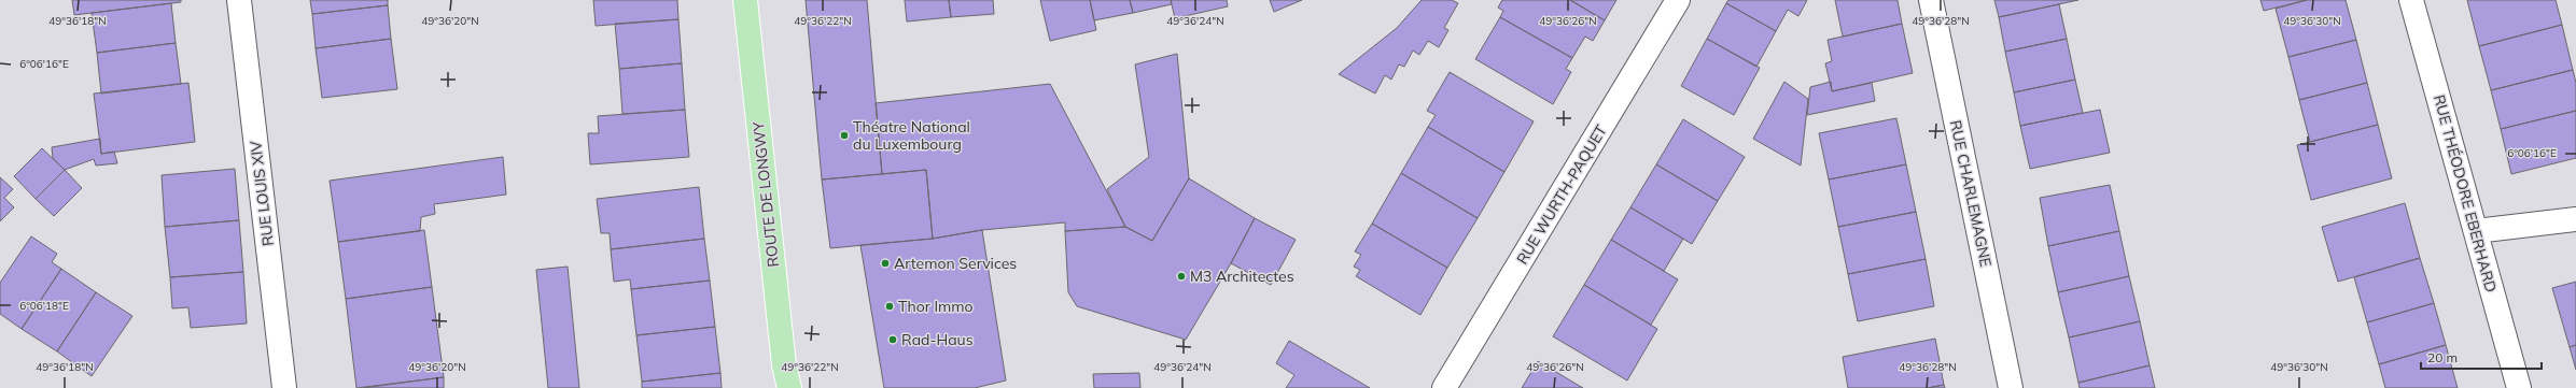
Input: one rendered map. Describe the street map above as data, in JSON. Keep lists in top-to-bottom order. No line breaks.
{"streets":{"main road":["ROUTE DE LONGWY"],"street":["RUE LOUIS XIV","RUE CHARLEMAGNE","RUE THÉODORE EBERHARD","RUE WURTH-PAQUET"]},"places":["Théatre National du Luxembourg","Artemon Services","M3 Architectes","Thor Immo","Rad-Haus"],"scale_bar":"20 m","coordinates":["49°36'18\"N","49°36'20\"N","49°36'22\"N","49°36'24\"N","49°36'26\"N","49°36'28\"N","49°36'30\"N","6°06'16\"E","6°06'18\"E"]}
